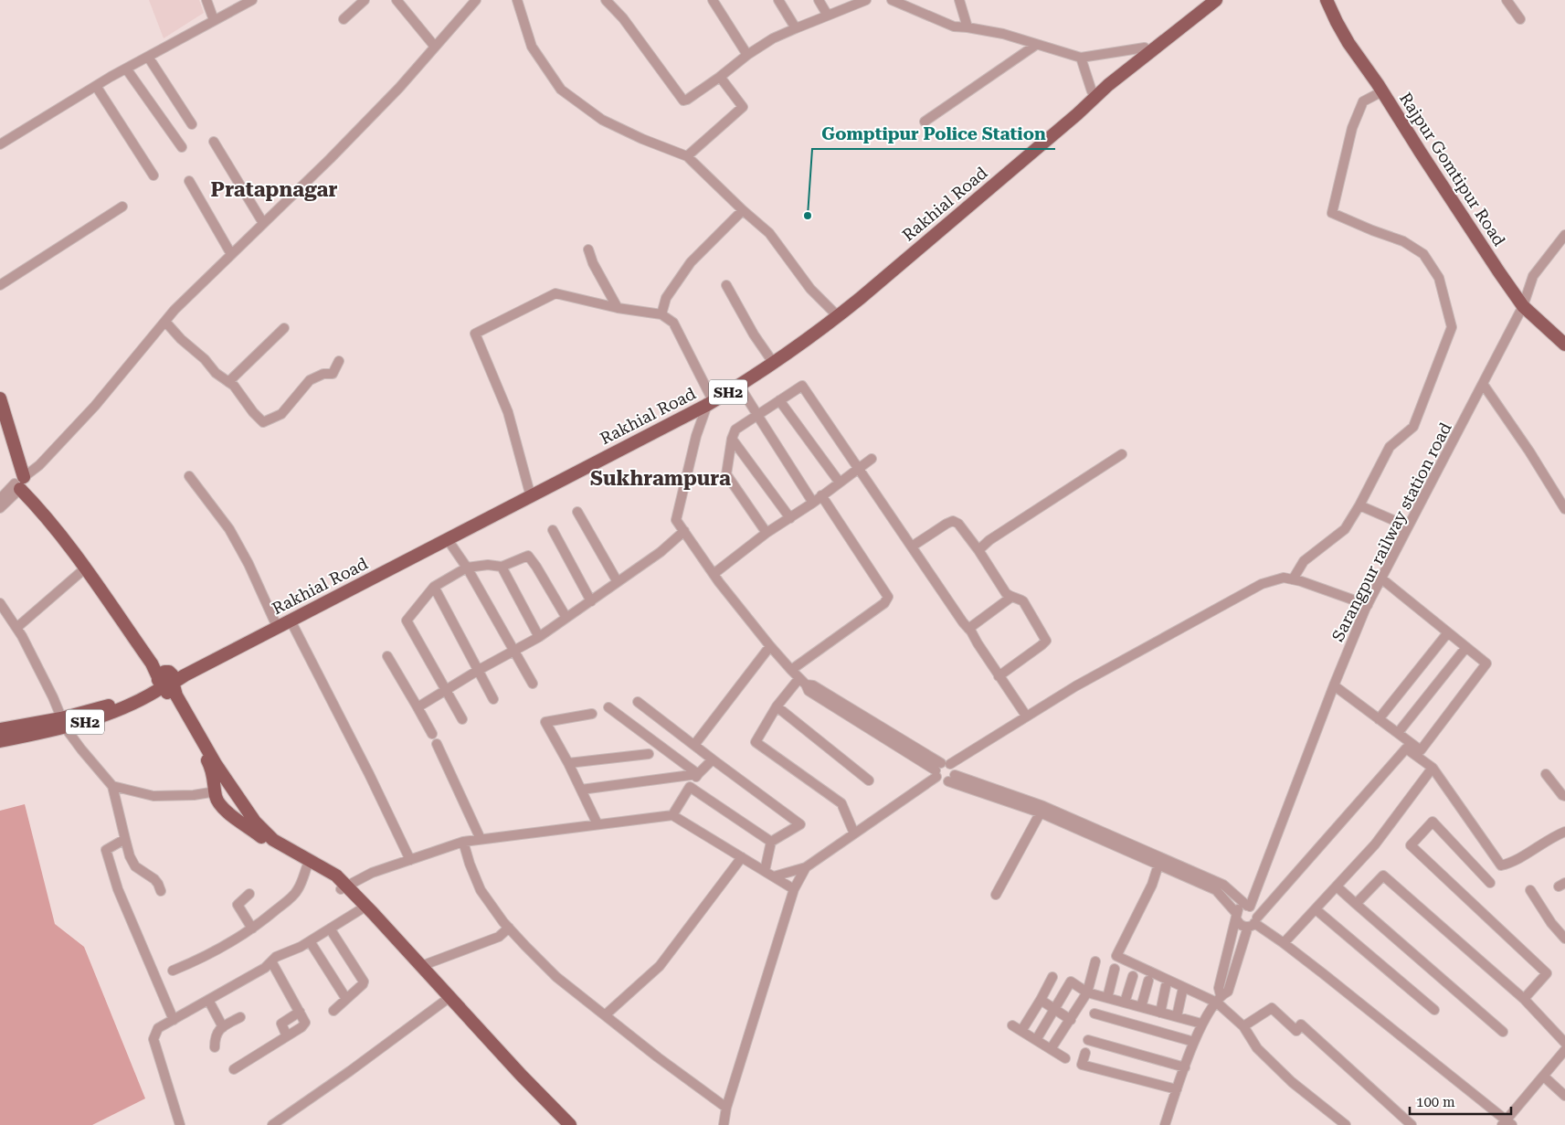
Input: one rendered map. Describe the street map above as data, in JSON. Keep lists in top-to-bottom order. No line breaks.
{"streets":{"main road":["Rajpur Gomtipur Road","Rakhial Road","SH2"],"street":["Sarangpur railway station road"]},"crossings":[["Rajpur Gomtipur Road","Sarangpur railway station road"]],"districts":["Pratapnagar","Sukhrampura"],"places":["Gomptipur Police Station"],"scale_bar":"100 m"}
